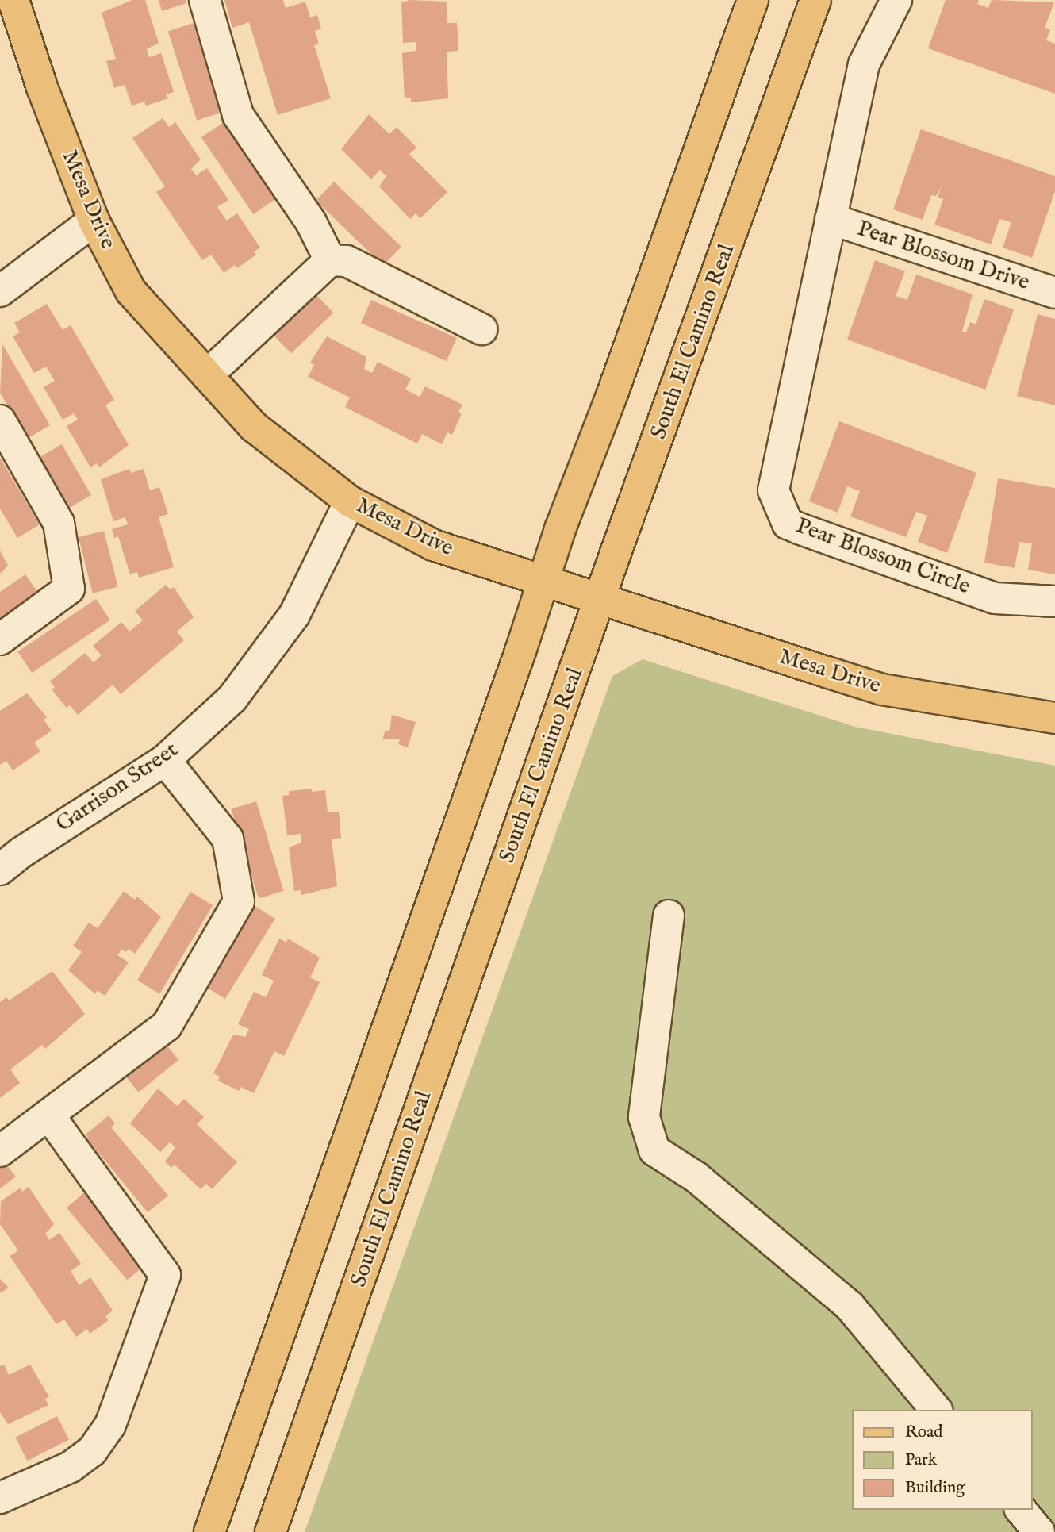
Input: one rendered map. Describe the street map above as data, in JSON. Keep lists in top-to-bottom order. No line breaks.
{"streets":{"main road":["Mesa Drive","South El Camino Real"],"street":["Pear Blossom Drive","Pear Blossom Circle","Garrison Street"]},"crossings":[["Mesa Drive","South El Camino Real"],["Mesa Drive","Garrison Street"],["Pear Blossom Drive","Pear Blossom Circle"]],"legend":["Road","Park","Building"]}
